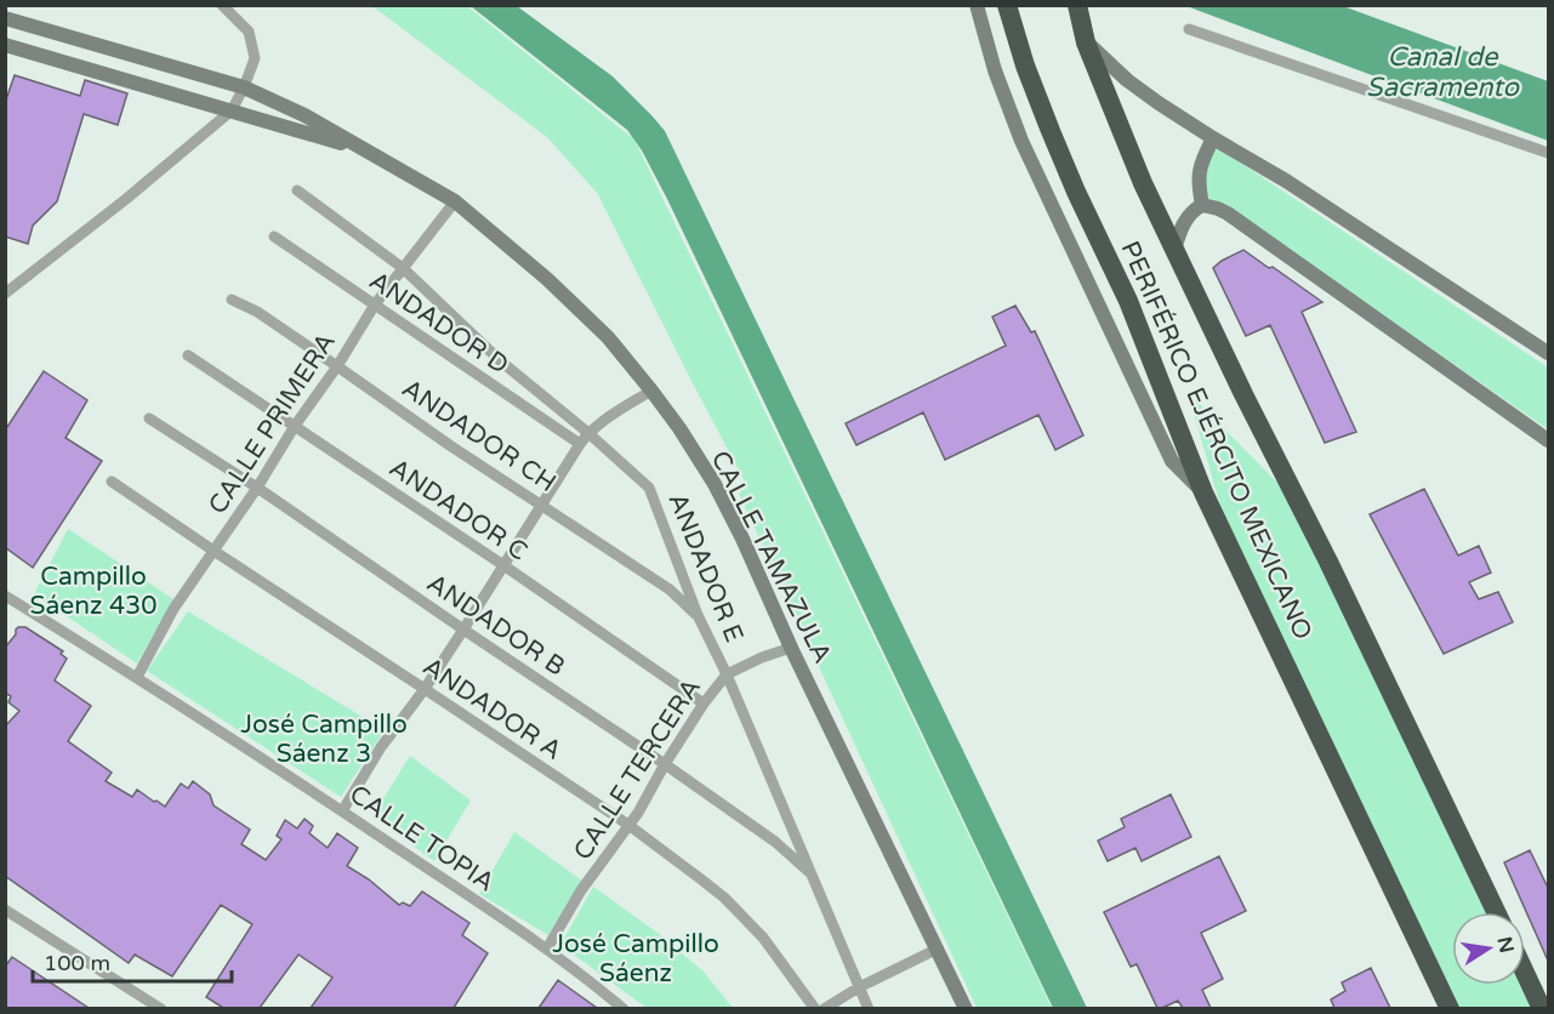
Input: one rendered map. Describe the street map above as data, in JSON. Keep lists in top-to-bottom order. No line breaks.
{"streets":{"highway":["PERIFÉRICO EJÉRCITO MEXICANO"],"main road":["CALLE TAMAZULA"],"street":["ANDADOR D","CALLE PRIMERA","ANDADOR CH","ANDADOR C","ANDADOR E","ANDADOR B","ANDADOR A","CALLE TERCERA","CALLE TOPIA"]},"crossings":[["ANDADOR D","CALLE PRIMERA"],["CALLE PRIMERA","ANDADOR CH"],["CALLE PRIMERA","ANDADOR C"],["CALLE PRIMERA","CALLE TAMAZULA"],["CALLE PRIMERA","ANDADOR E"],["CALLE PRIMERA","ANDADOR B"],["CALLE PRIMERA","ANDADOR A"],["CALLE PRIMERA","CALLE TOPIA"],["ANDADOR CH","ANDADOR E"],["ANDADOR C","CALLE TERCERA"],["CALLE TAMAZULA","CALLE TERCERA"],["ANDADOR E","ANDADOR B"],["ANDADOR E","CALLE TERCERA"],["ANDADOR B","CALLE TERCERA"],["ANDADOR A","CALLE TERCERA"],["CALLE TERCERA","CALLE TOPIA"]],"water":["Canal de Sacramento"],"parks":["Campillo Sáenz 430","José Campillo Sáenz 3","José Campillo Sáenz"],"scale_bar":"100 m","north":"right"}
